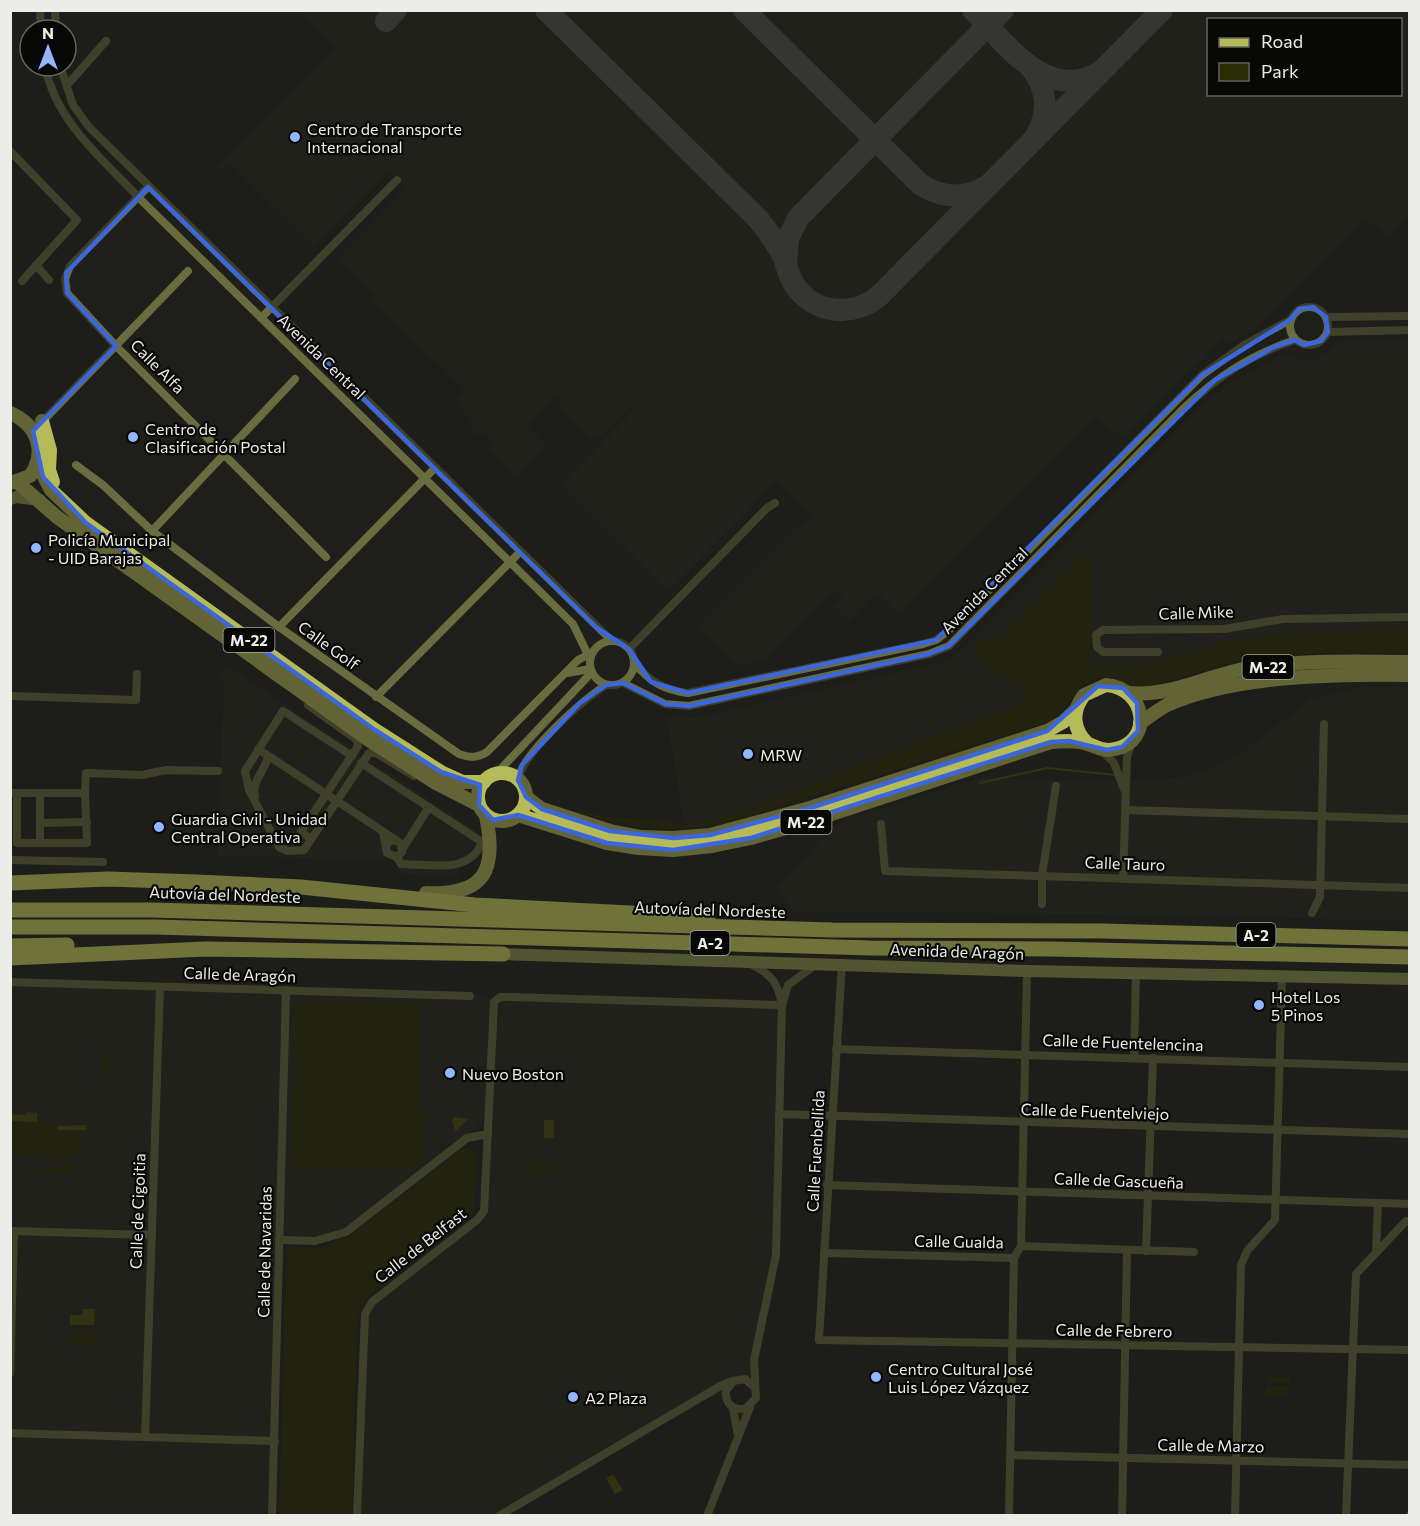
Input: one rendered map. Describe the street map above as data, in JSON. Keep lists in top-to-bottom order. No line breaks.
{"streets":{"highway":["Autovía del Nordeste","A-2"],"main road":["M-22"],"street":["Avenida Central","Calle Alfa","Calle Mike","Calle Golf","Calle Tauro","Avenida de Aragón","Calle de Aragón","Calle de Fuentelencina","Calle de Fuentelviejo","Calle Fuenbellida","Calle de Gascueña","Calle de Cigoitia","Calle Gualda","Calle de Belfast","Calle de Navaridas","Calle de Febrero","Calle de Marzo"]},"crossings":[["Avenida Central","Calle Alfa"],["Avenida Central","Calle Golf"],["Avenida de Aragón","Calle Fuenbellida"],["Calle de Aragón","Calle de Cigoitia"],["Calle de Aragón","Calle de Navaridas"],["Calle de Fuentelencina","Calle Fuenbellida"],["Calle de Fuentelviejo","Calle Fuenbellida"],["Calle Fuenbellida","Calle de Gascueña"],["Calle Fuenbellida","Calle Gualda"],["Calle Fuenbellida","Calle de Febrero"]],"places":["Centro de Transporte Internacional","Centro de Clasificación Postal","Policía Municipal - UID Barajas","MRW","Guardia Civil - Unidad Central Operativa","Hotel Los 5 Pinos","Nuevo Boston","Centro Cultural José Luis López Vázquez","A2 Plaza"],"legend":["Road","Park"],"north":"top"}
